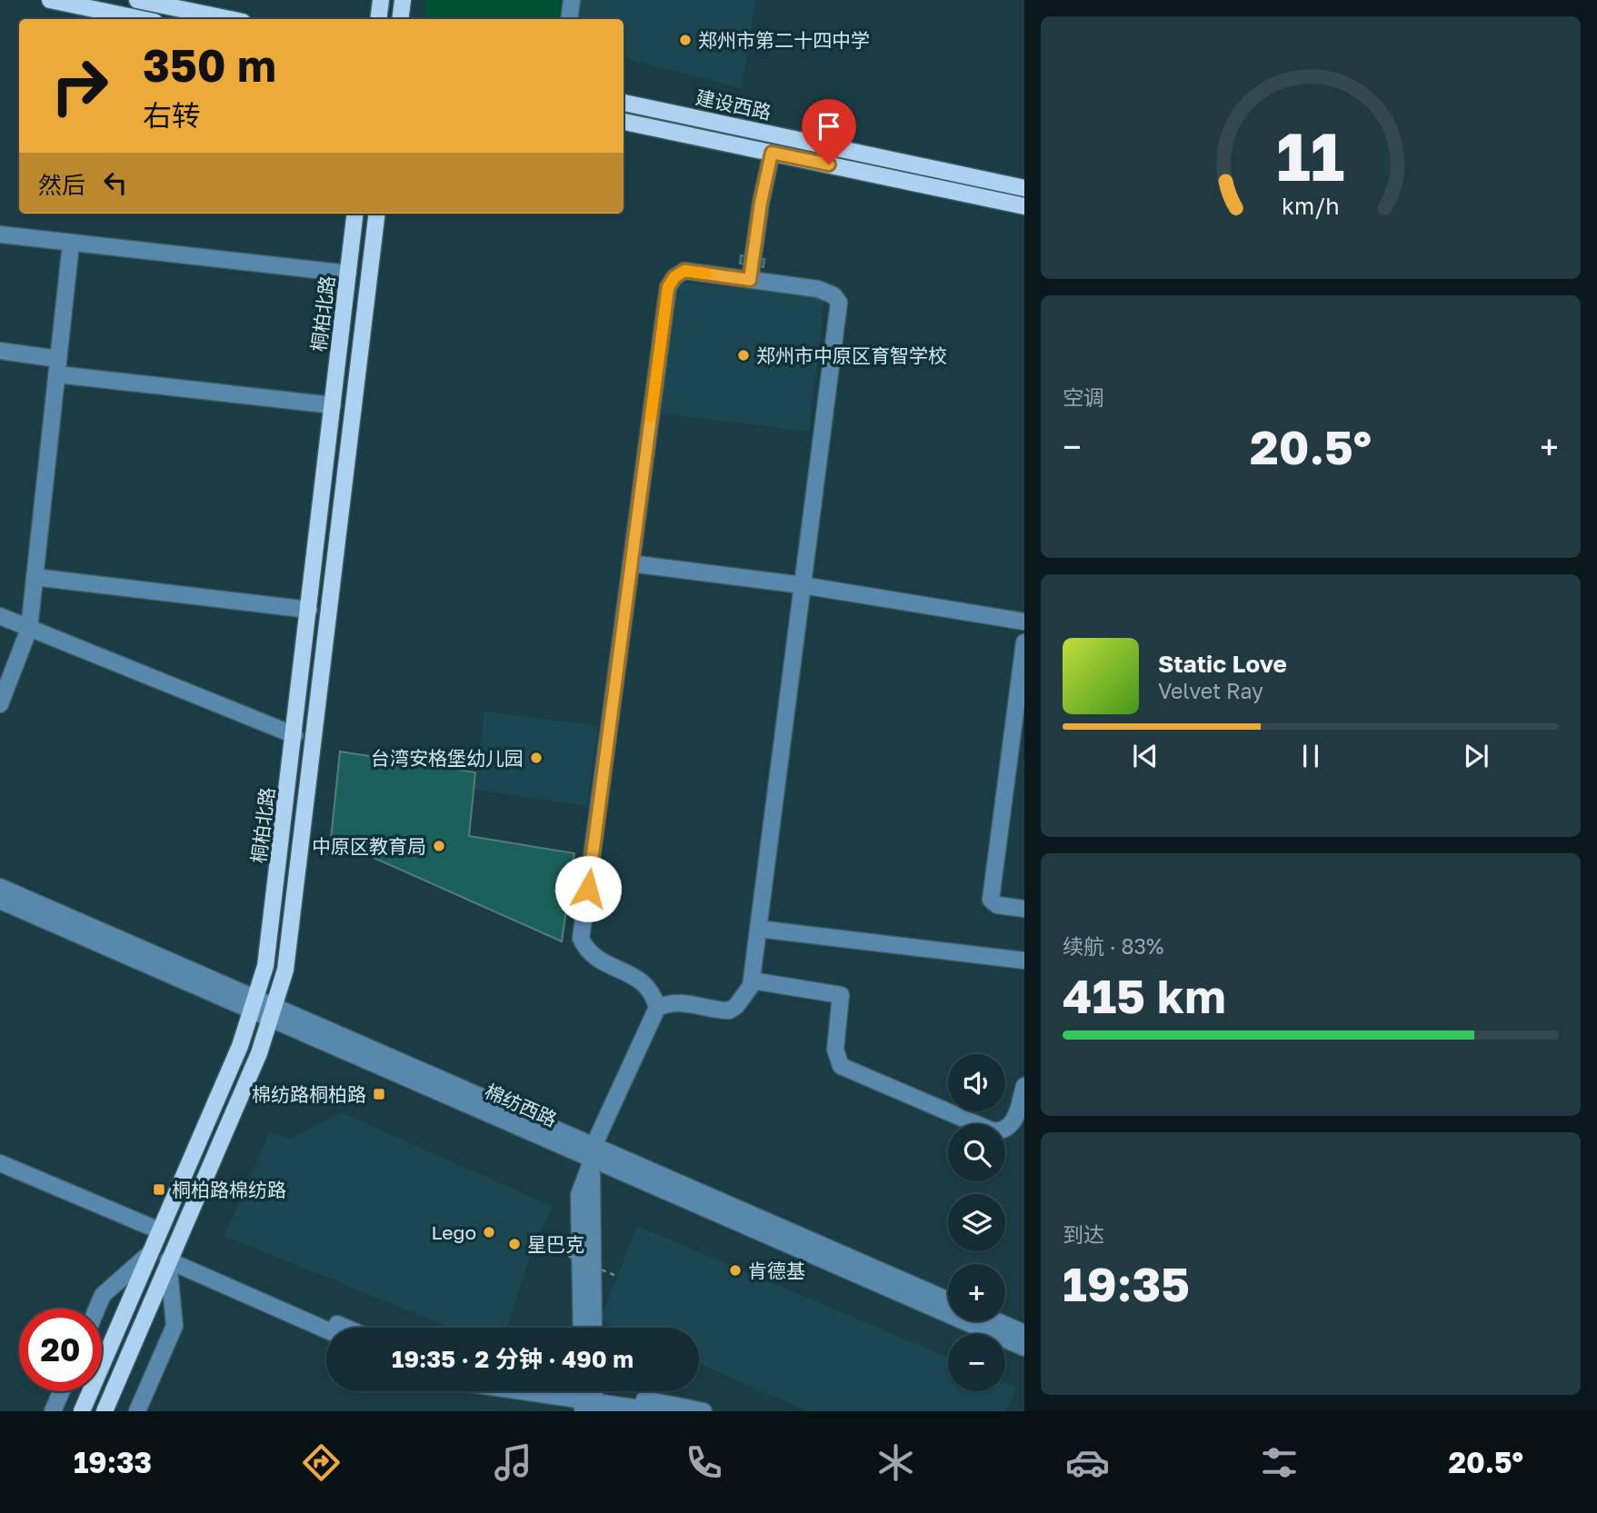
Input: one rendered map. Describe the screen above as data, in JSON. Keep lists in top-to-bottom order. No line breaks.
{"streets":{"main road":["建设西路","桐柏北路"],"street":["棉纺西路"]},"crossings":[["桐柏北路","棉纺西路"]],"places":{"other":["郑州市第二十四中学","郑州市中原区育智学校","台湾安格堡幼儿园","中原区教育局","Lego","星巴克","肯德基"],"transit":["棉纺路桐柏路","桐柏路棉纺路"]},"page":{"turn":["350 m","右转"],"then":"然后","tile":["空调",["续航 · 83%","415 km"],["到达","19:35"]],"heat":["−","20.5°","+"],"song":["Static Love","Velvet Ray"],"map_buttons":["+","−"],"limit":"20","trip":"19:35 · 2 分钟 · 490 m","tabs":["19:33","20.5°"],"gauge":["11","km/h"]}}
